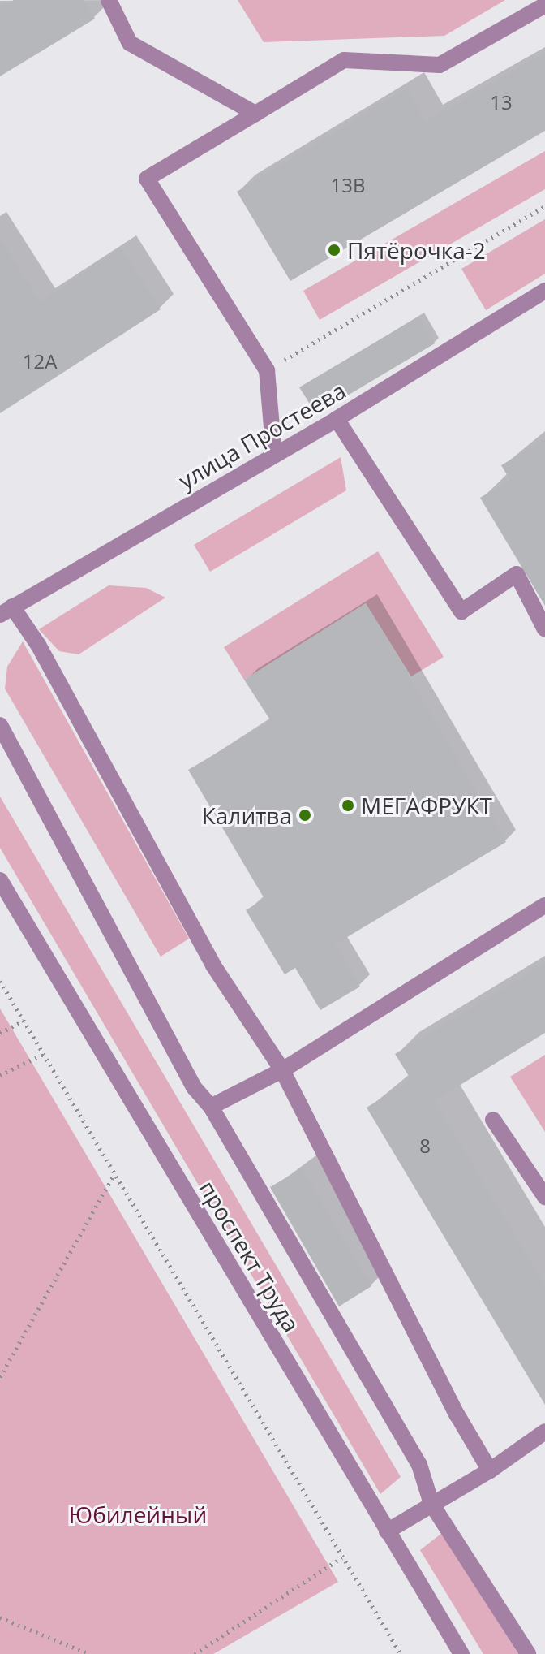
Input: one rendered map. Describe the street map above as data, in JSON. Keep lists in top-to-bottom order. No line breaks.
{"streets":{"street":["улица Простеева","проспект Труда"]},"parks":["Юбилейный"],"places":["Пятёрочка-2","МЕГАФРУКТ","Калитва"],"house_numbers":["13","13В","12А","8"]}
